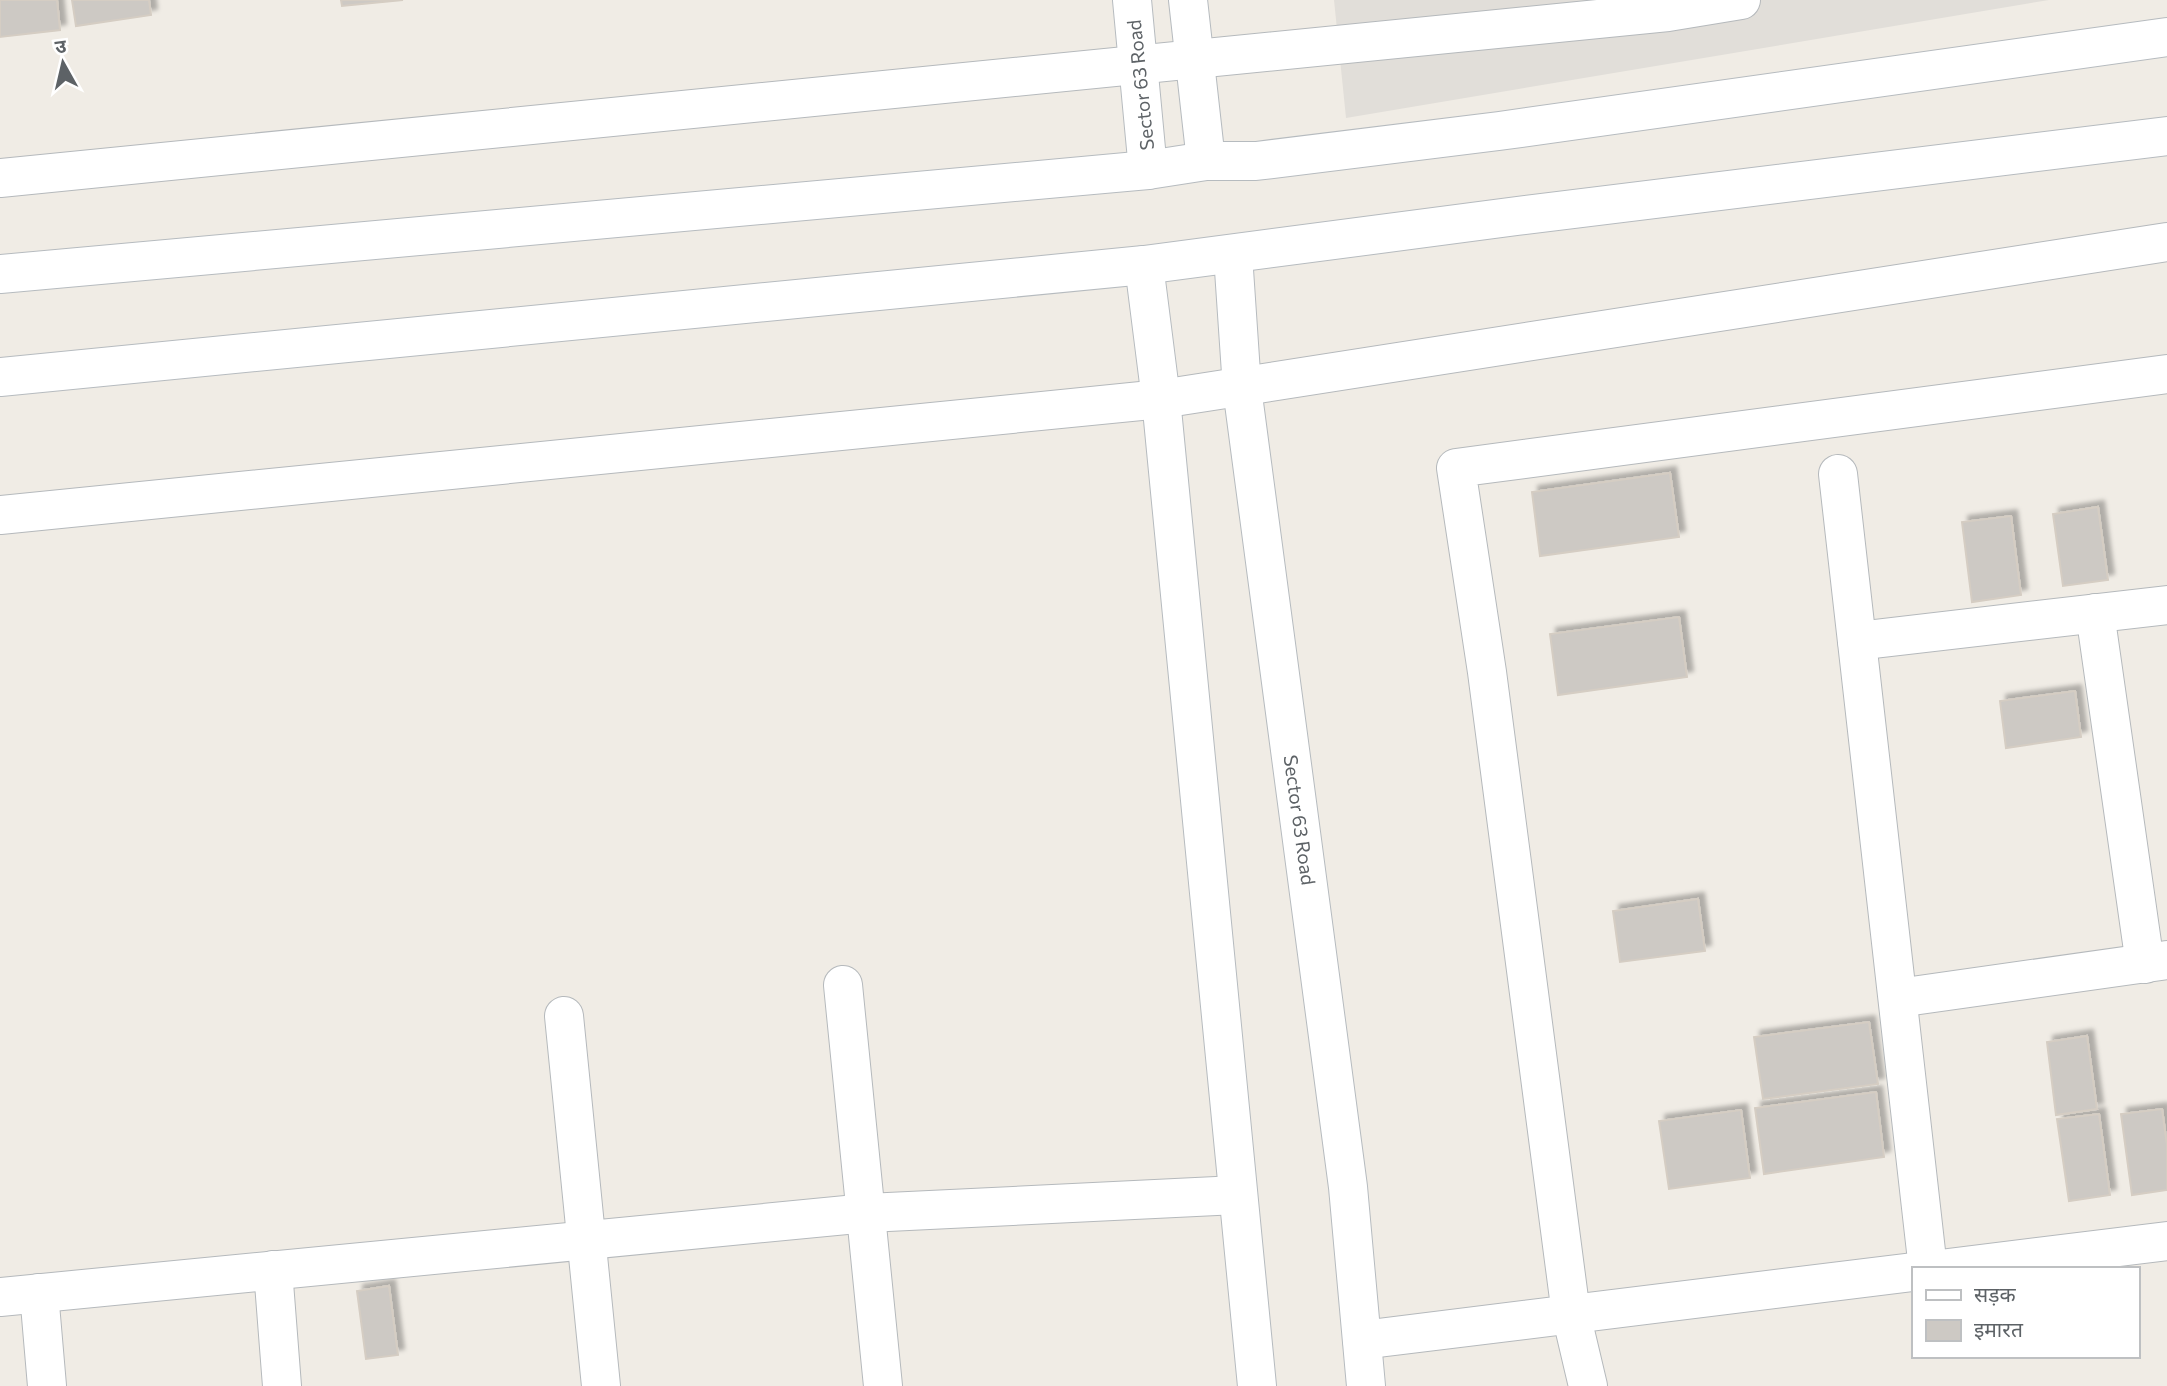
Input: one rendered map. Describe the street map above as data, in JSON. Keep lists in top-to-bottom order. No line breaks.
{"streets":{"street":["Sector 63 Road"]},"legend":["सड़क","इमारत"],"north":"top"}
